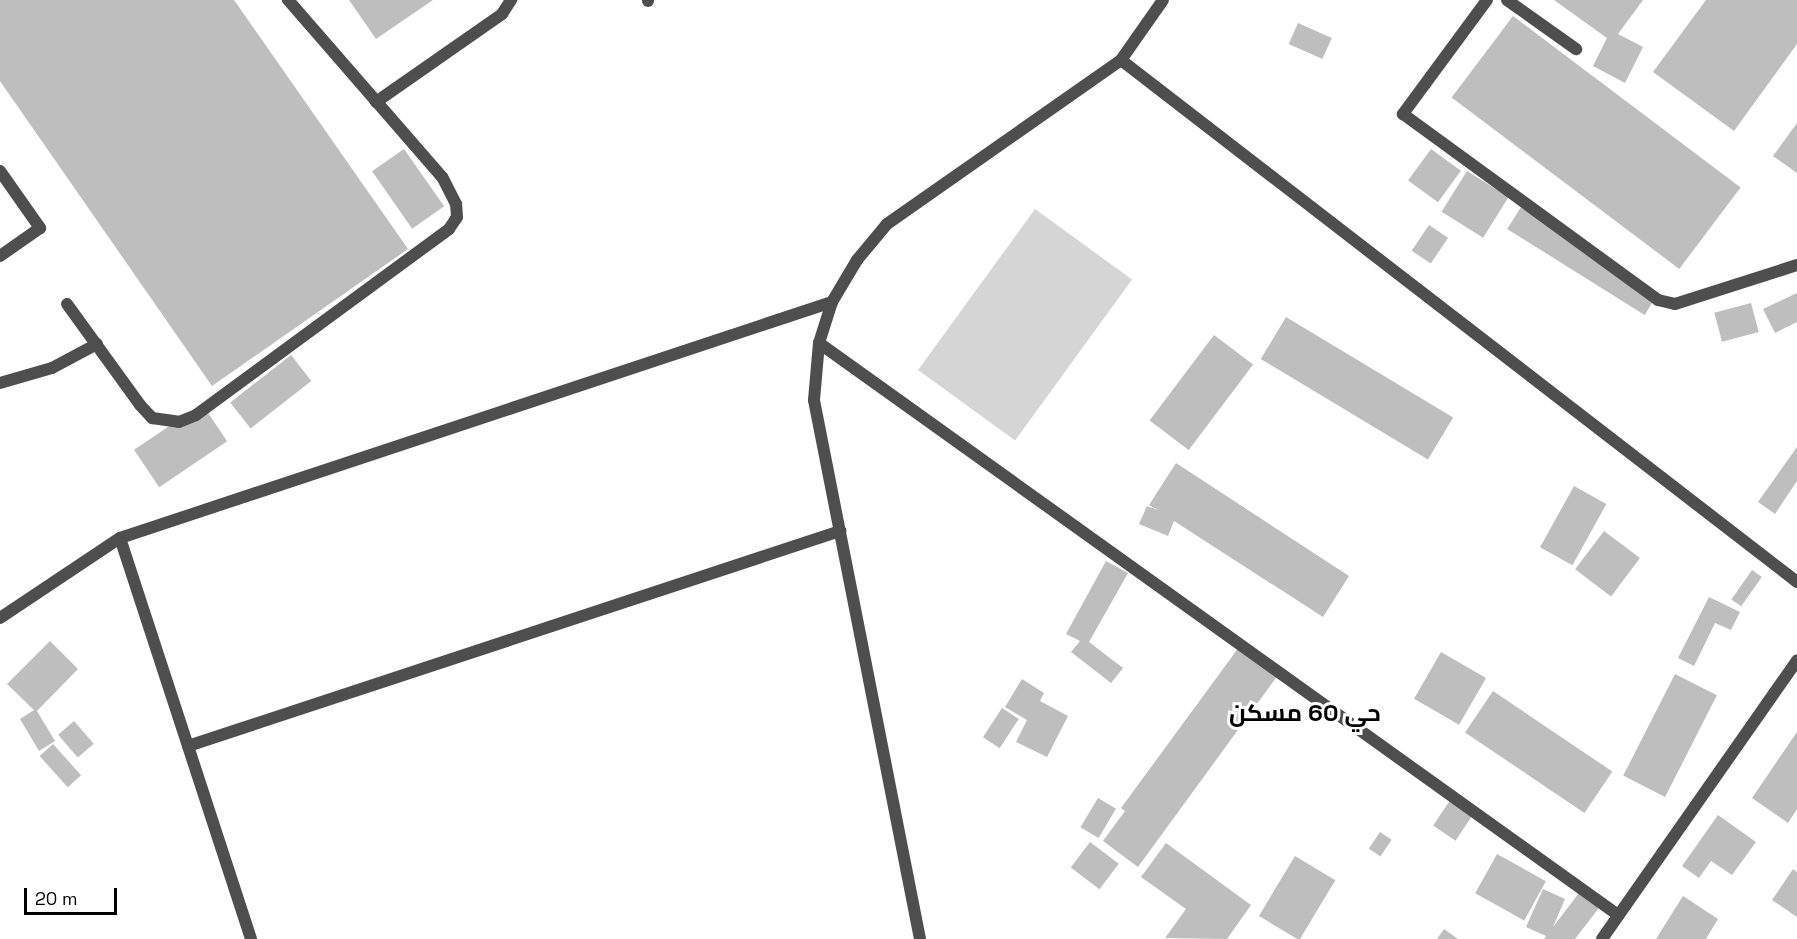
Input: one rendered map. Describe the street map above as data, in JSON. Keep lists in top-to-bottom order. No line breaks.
{"districts":["حي 60 مسكن"],"scale_bar":"20 m"}
